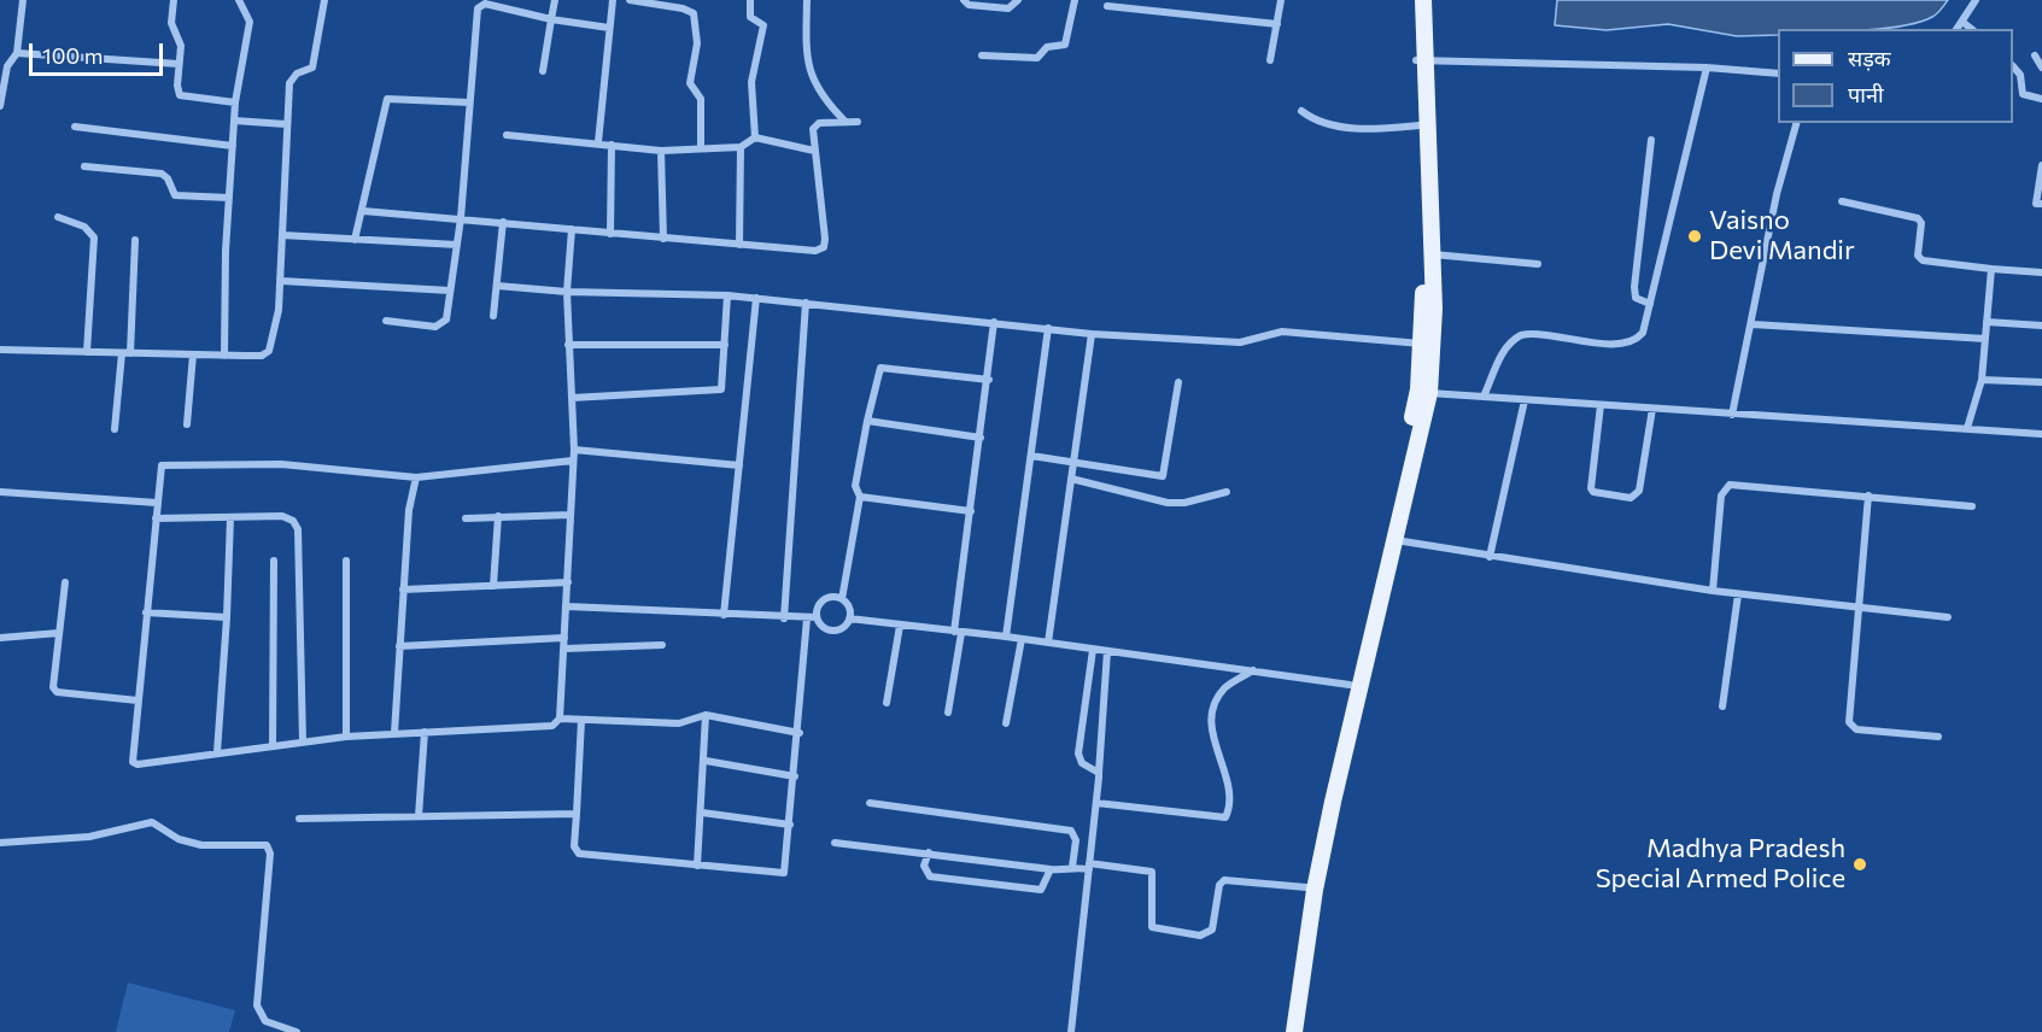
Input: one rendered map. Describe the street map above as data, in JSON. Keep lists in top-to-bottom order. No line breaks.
{"places":["Vaisno Devi Mandir","Madhya Pradesh Special Armed Police"],"legend":["सड़क","पानी"],"scale_bar":"100 m"}
